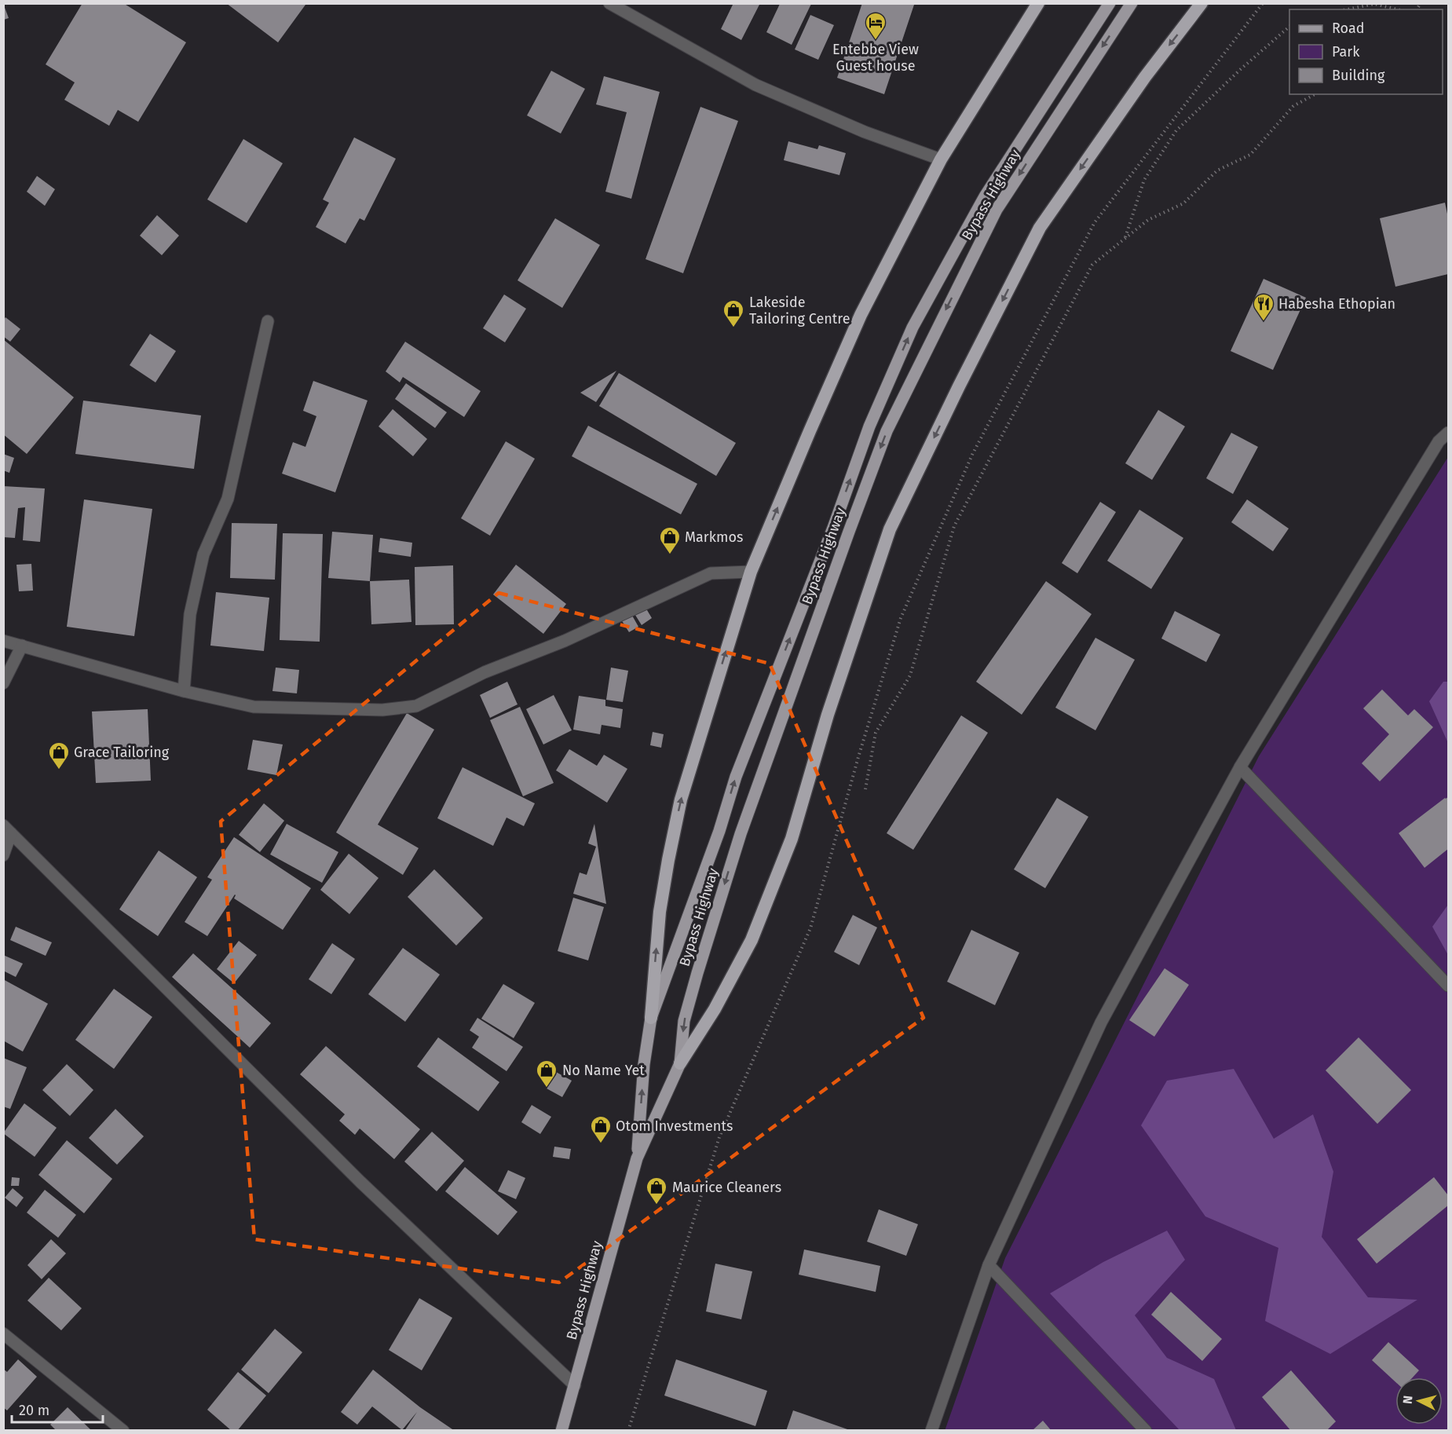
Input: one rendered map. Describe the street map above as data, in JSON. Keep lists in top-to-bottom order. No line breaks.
{"streets":{"main road":["Bypass Highway"]},"places":{"hotel":["Entebbe View Guest house"],"restaurant":["Habesha Ethopian"],"shop":["Lakeside Tailoring Centre","Markmos","Grace Tailoring","No Name Yet","Otom Investments","Maurice Cleaners"]},"legend":["Road","Park","Building"],"scale_bar":"20 m","north":"left"}
